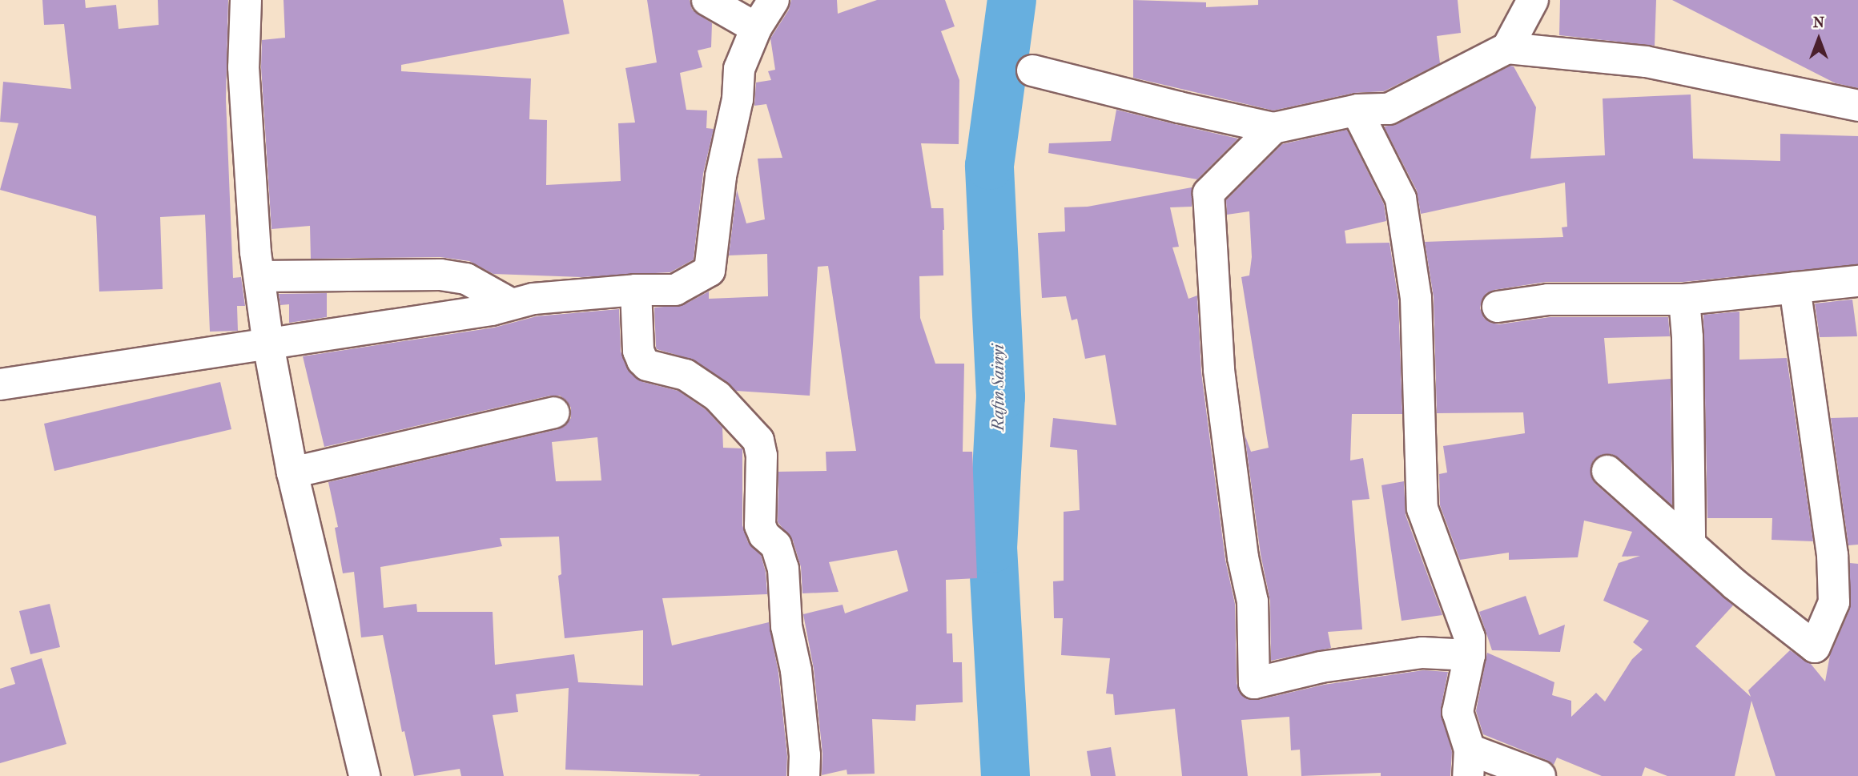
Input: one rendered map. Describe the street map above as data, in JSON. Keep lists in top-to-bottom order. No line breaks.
{"water":["Rafin Sainyi"],"north":"top"}
